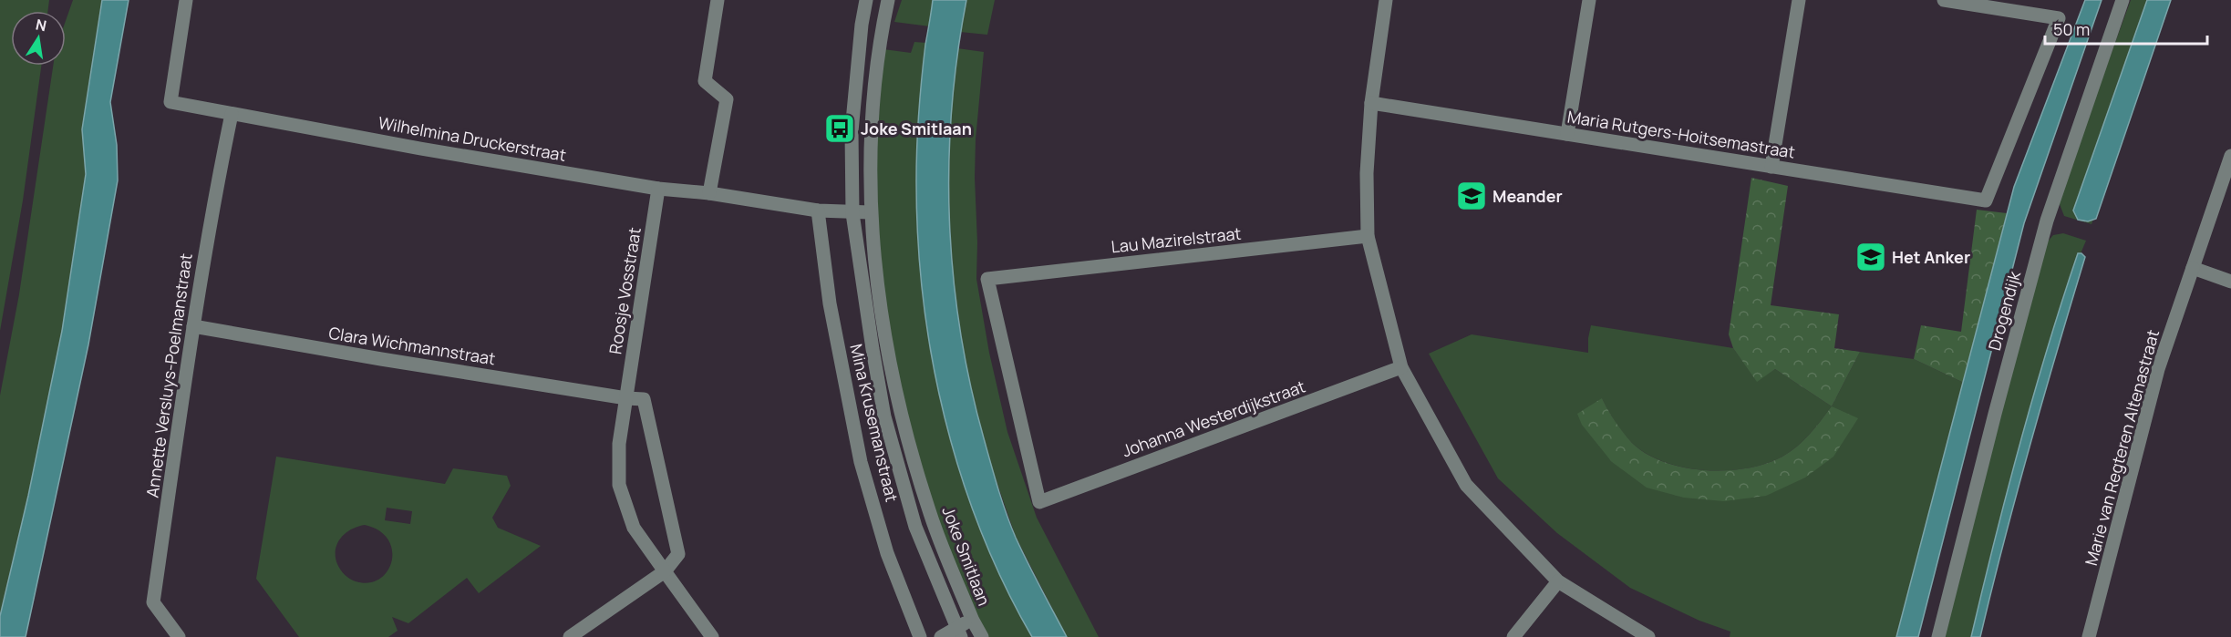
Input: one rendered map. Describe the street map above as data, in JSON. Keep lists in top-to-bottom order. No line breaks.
{"streets":{"street":["Maria Rutgers-Hoitsemastraat","Wilhelmina Druckerstraat","Lau Mazirelstraat","Roosje Vosstraat","Drogendijk","Clara Wichmannstraat","Annette Versluys-Poelmanstraat","Johanna Westerdijkstraat","Mina Krusemanstraat","Marie van Regteren Altenastraat","Joke Smitlaan"]},"crossings":[["Wilhelmina Druckerstraat","Roosje Vosstraat"],["Wilhelmina Druckerstraat","Annette Versluys-Poelmanstraat"],["Wilhelmina Druckerstraat","Mina Krusemanstraat"],["Wilhelmina Druckerstraat","Joke Smitlaan"],["Lau Mazirelstraat","Johanna Westerdijkstraat"],["Roosje Vosstraat","Clara Wichmannstraat"],["Clara Wichmannstraat","Annette Versluys-Poelmanstraat"]],"places":{"bus stop":["Joke Smitlaan"],"school or university":["Meander","Het Anker"]},"scale_bar":"50 m","north":"top"}
